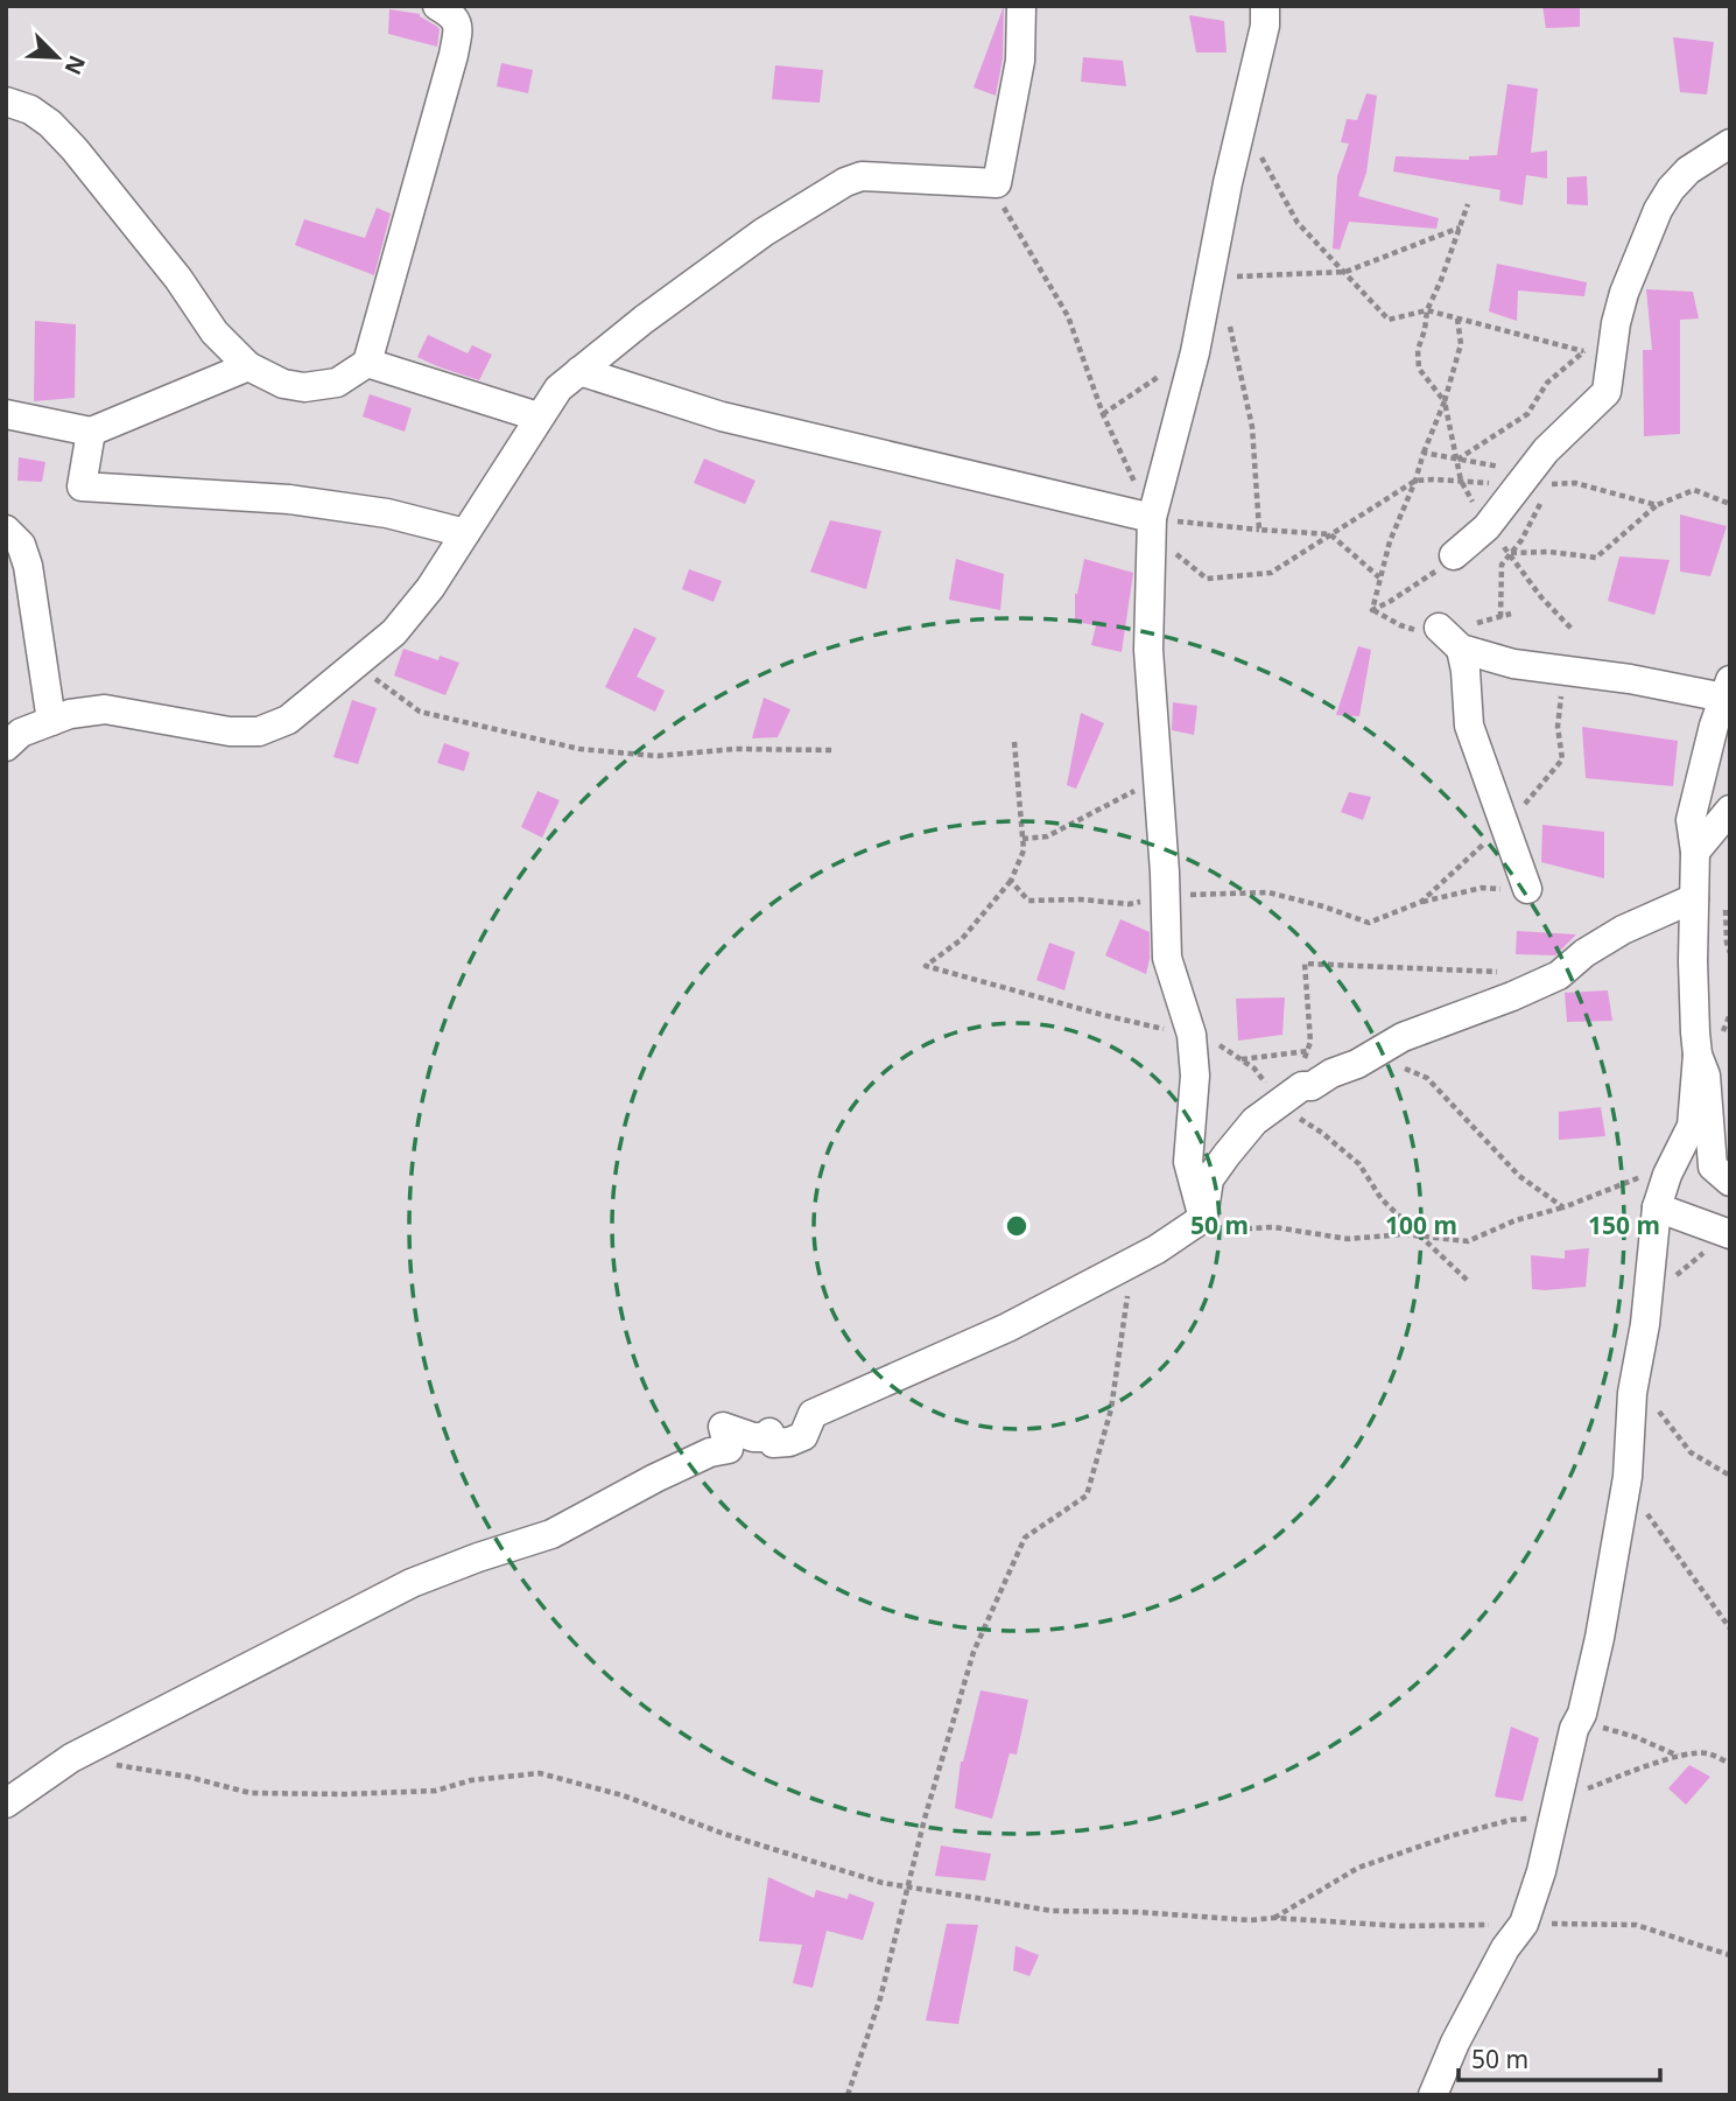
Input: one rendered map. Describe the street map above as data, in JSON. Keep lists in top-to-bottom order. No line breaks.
{"scale_bar":"50 m","north":"bottom right","rings":["50 m","100 m","150 m"]}
